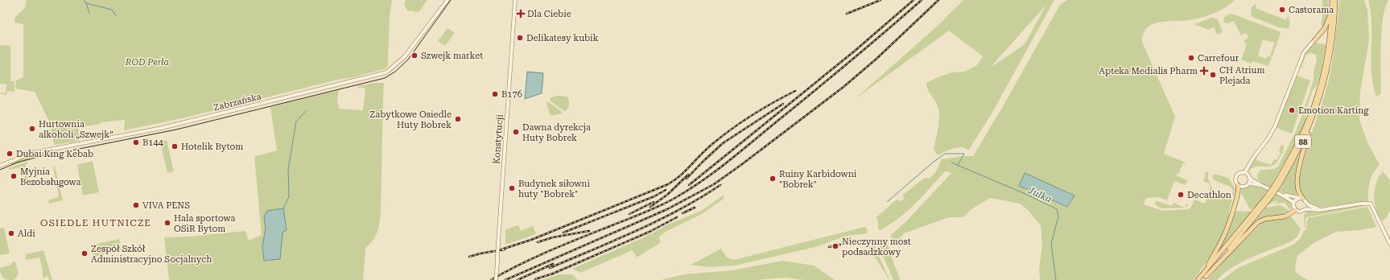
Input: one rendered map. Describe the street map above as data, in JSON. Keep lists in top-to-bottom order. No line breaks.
{"streets":{"main road":["88"],"street":["Zabrzańska","Konstytucji"]},"districts":["OSIEDLE HUTNICZE"],"water":["Julka"],"parks":["ROD Perła"],"places":{"other":["Castorama","Delikatesy kubik","Szwejk market","Carrefour","CH Atrium Plejada","B176","Emotion Karting","Zabytkowe Osiedle Huty Bobrek","Hurtownia alkoholi „Szwejk”","Dawna dyrekcja Huty Bobrek","B144","Hotelik Bytom","Dubai King Kebab","Myjnia Bezobsługowa","Ruiny Karbidowni \"Bobrek\"","Budynek siłowni huty \"Bobrek\"","Decathlon","VIVA PENS","Hala sportowa OSiR Bytom","Aldi","Nieczynny most podsadzkowy","Zespół Szkół Administracyjno Socjalnych"],"health":["Dla Ciebie","Apteka Medialis Pharm"]}}
